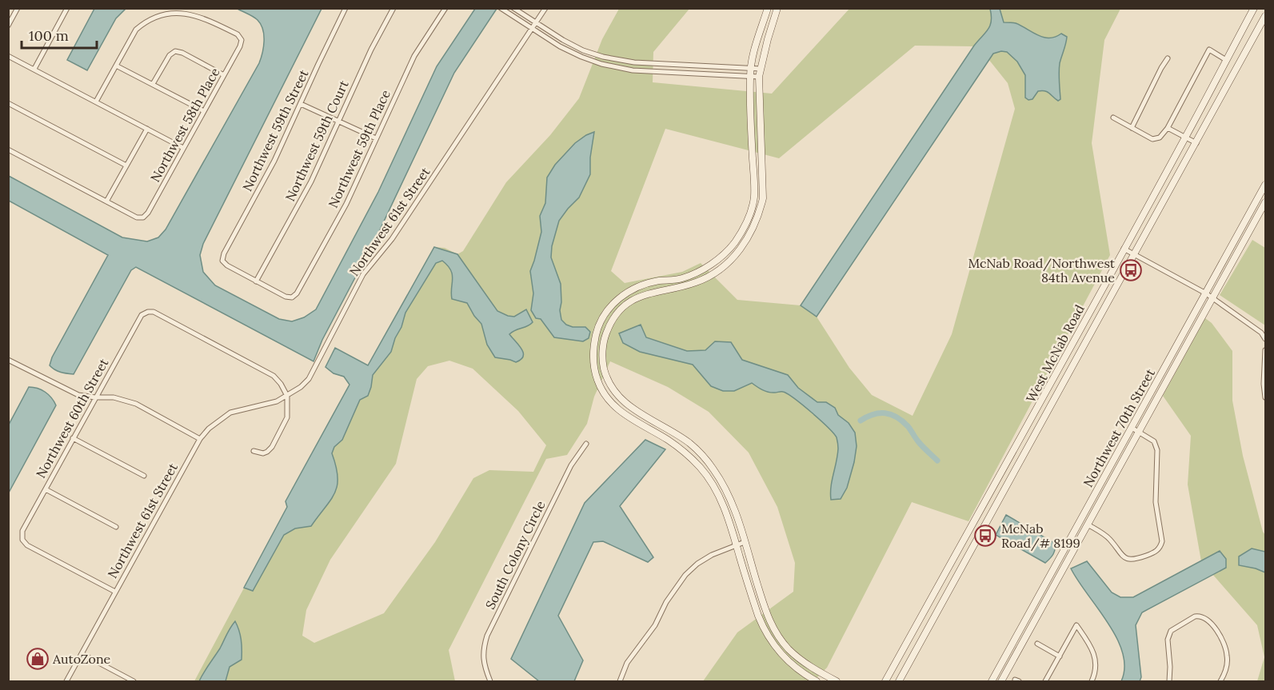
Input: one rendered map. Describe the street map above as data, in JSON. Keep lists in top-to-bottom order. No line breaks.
{"streets":{"street":["Northwest 58th Place","Northwest 59th Street","Northwest 59th Court","Northwest 59th Place","Northwest 61st Street","West McNab Road","Northwest 60th Street","Northwest 70th Street","South Colony Circle"]},"crossings":[["Northwest 59th Street","Northwest 59th Court"],["Northwest 59th Street","Northwest 59th Place"],["Northwest 59th Court","Northwest 59th Place"],["Northwest 61st Street","Northwest 60th Street"]],"places":{"bus stop":["McNab Road/Northwest 84th Avenue","McNab Road/# 8199"],"shop":["AutoZone"]},"scale_bar":"100 m"}
